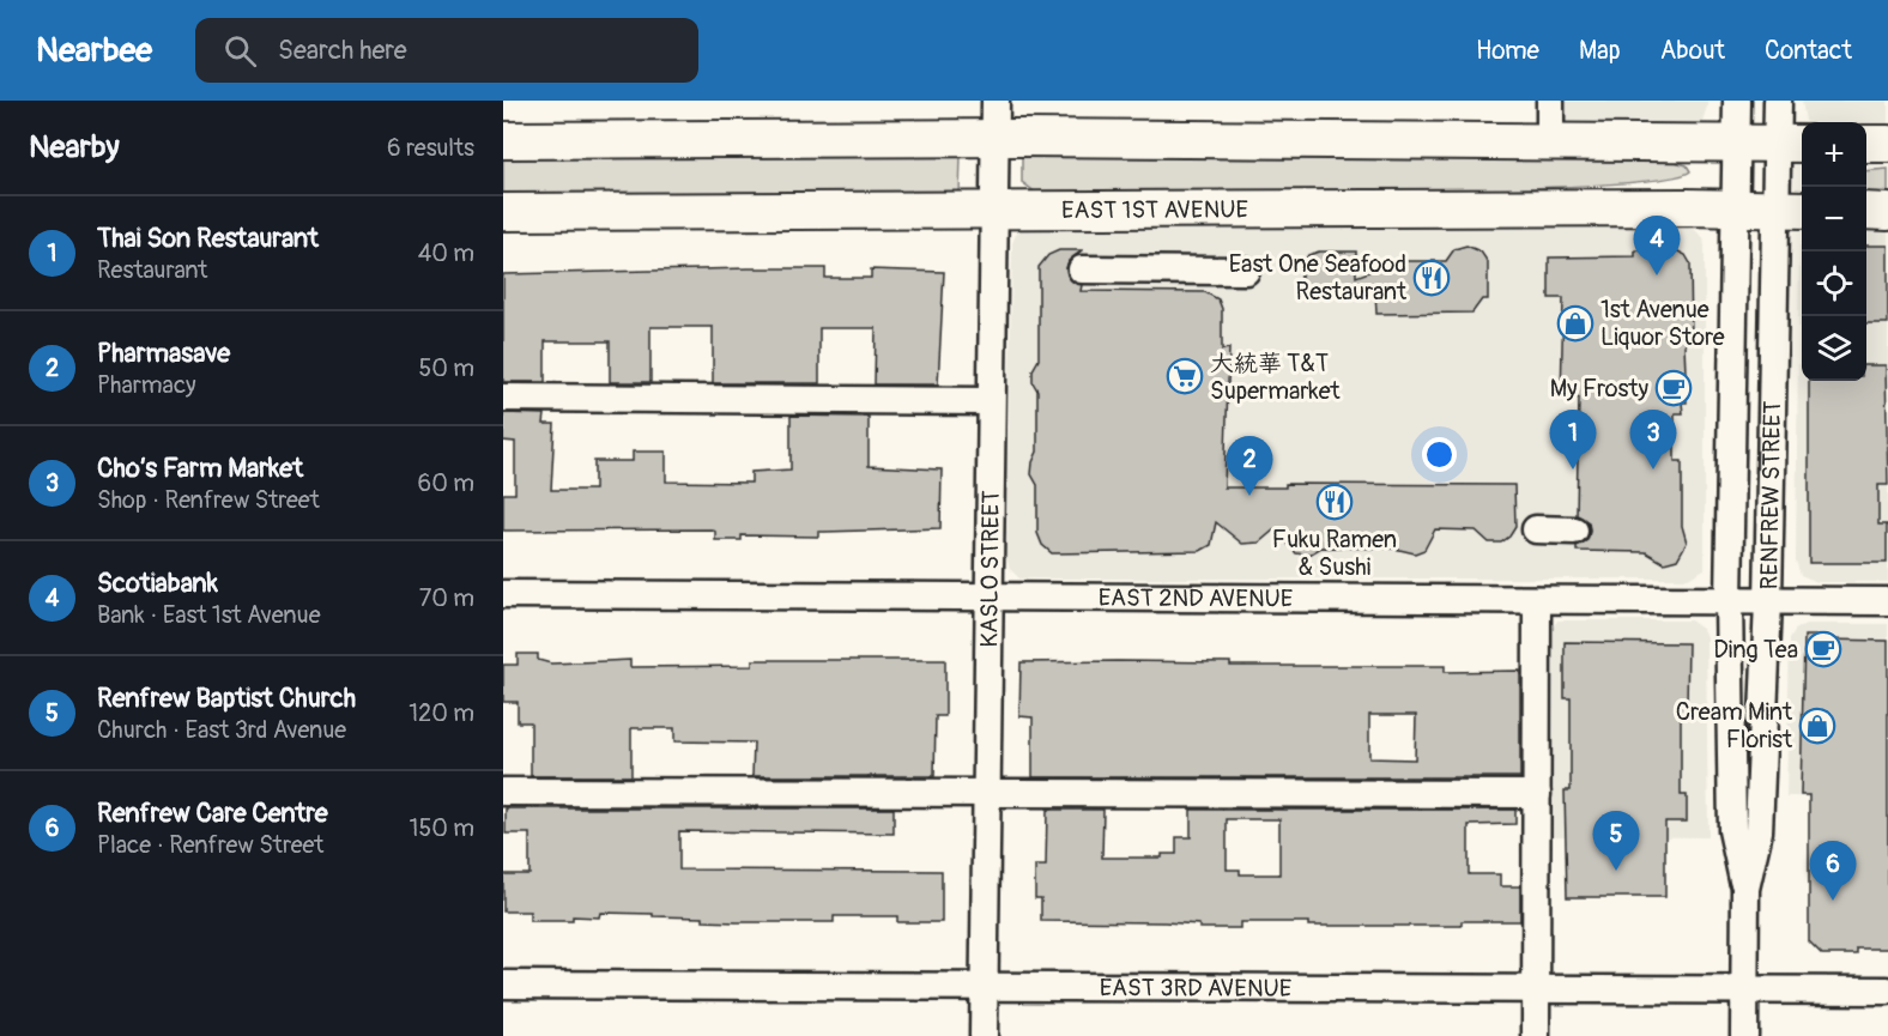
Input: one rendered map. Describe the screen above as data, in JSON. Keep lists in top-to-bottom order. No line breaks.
{"streets":{"main road":["EAST 1ST AVENUE"],"street":["RENFREW STREET","KASLO STREET","EAST 2ND AVENUE","EAST 3RD AVENUE"]},"crossings":[["EAST 1ST AVENUE","RENFREW STREET"],["EAST 1ST AVENUE","KASLO STREET"],["RENFREW STREET","EAST 2ND AVENUE"],["RENFREW STREET","EAST 3RD AVENUE"],["KASLO STREET","EAST 2ND AVENUE"],["KASLO STREET","EAST 3RD AVENUE"]],"places":{"restaurant":["East One Seafood Restaurant","Fuku Ramen & Sushi"],"shop":["1st Avenue Liquor Store","Cream Mint Florist"],"supermarket":["大統華 T&T Supermarket"],"cafe":["My Frosty","Ding Tea"]},"page":{"header":"Nearbee","search":"Search here","nav":["Home","Map","About","Contact"],"heading":["Nearby","6 results"],"map_buttons":["+","−"],"list":[{"mark":"1","name":"Thai Son Restaurant","note":"Restaurant","value":"40 m"},{"mark":"2","name":"Pharmasave","note":"Pharmacy","value":"50 m"},{"mark":"3","name":"Cho’s Farm Market","note":"Shop · Renfrew Street","value":"60 m"},{"mark":"4","name":"Scotiabank","note":"Bank · East 1st Avenue","value":"70 m"},{"mark":"5","name":"Renfrew Baptist Church","note":"Church · East 3rd Avenue","value":"120 m"},{"mark":"6","name":"Renfrew Care Centre","note":"Place · Renfrew Street","value":"150 m"}],"pins":["4","1","3","2","5","6"]}}
